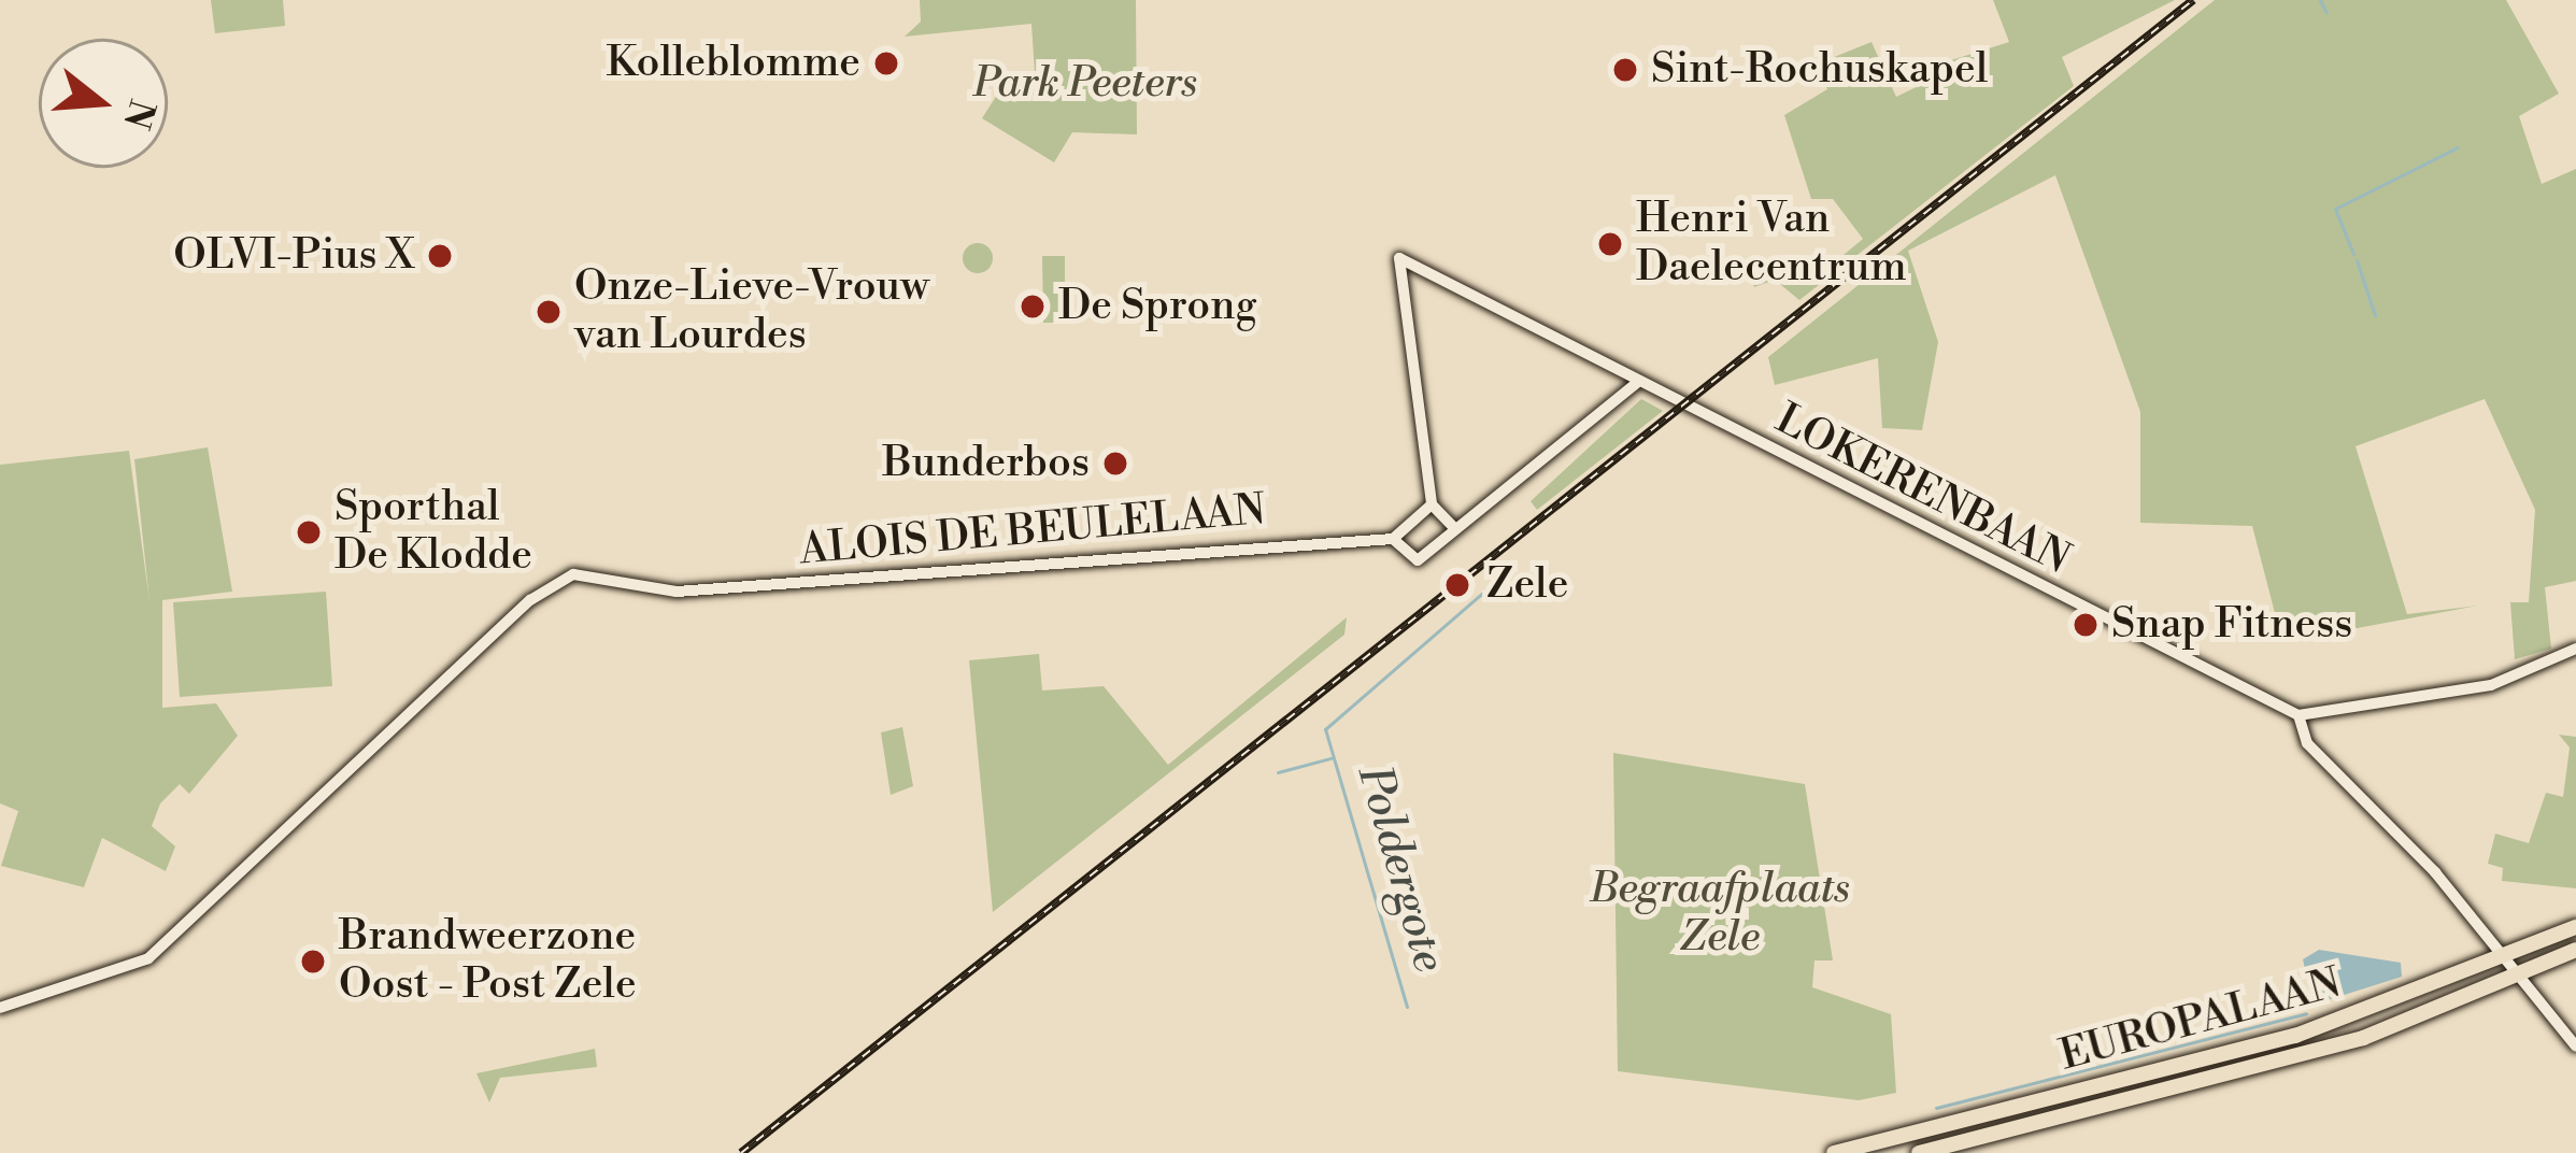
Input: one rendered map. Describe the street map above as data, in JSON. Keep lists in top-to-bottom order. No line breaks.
{"streets":{"highway":["EUROPALAAN"],"street":["LOKERENBAAN","ALOIS DE BEULELAAN"]},"water":["Poldergote"],"parks":["Park Peeters","Begraafplaats Zele"],"places":["Kolleblomme","Sint-Rochuskapel","Henri Van Daelecentrum","OLVI-Pius X","De Sprong","Onze-Lieve-Vrouw van Lourdes","Bunderbos","Sporthal De Klodde","Zele","Snap Fitness","Brandweerzone Oost - Post Zele"],"north":"right"}
